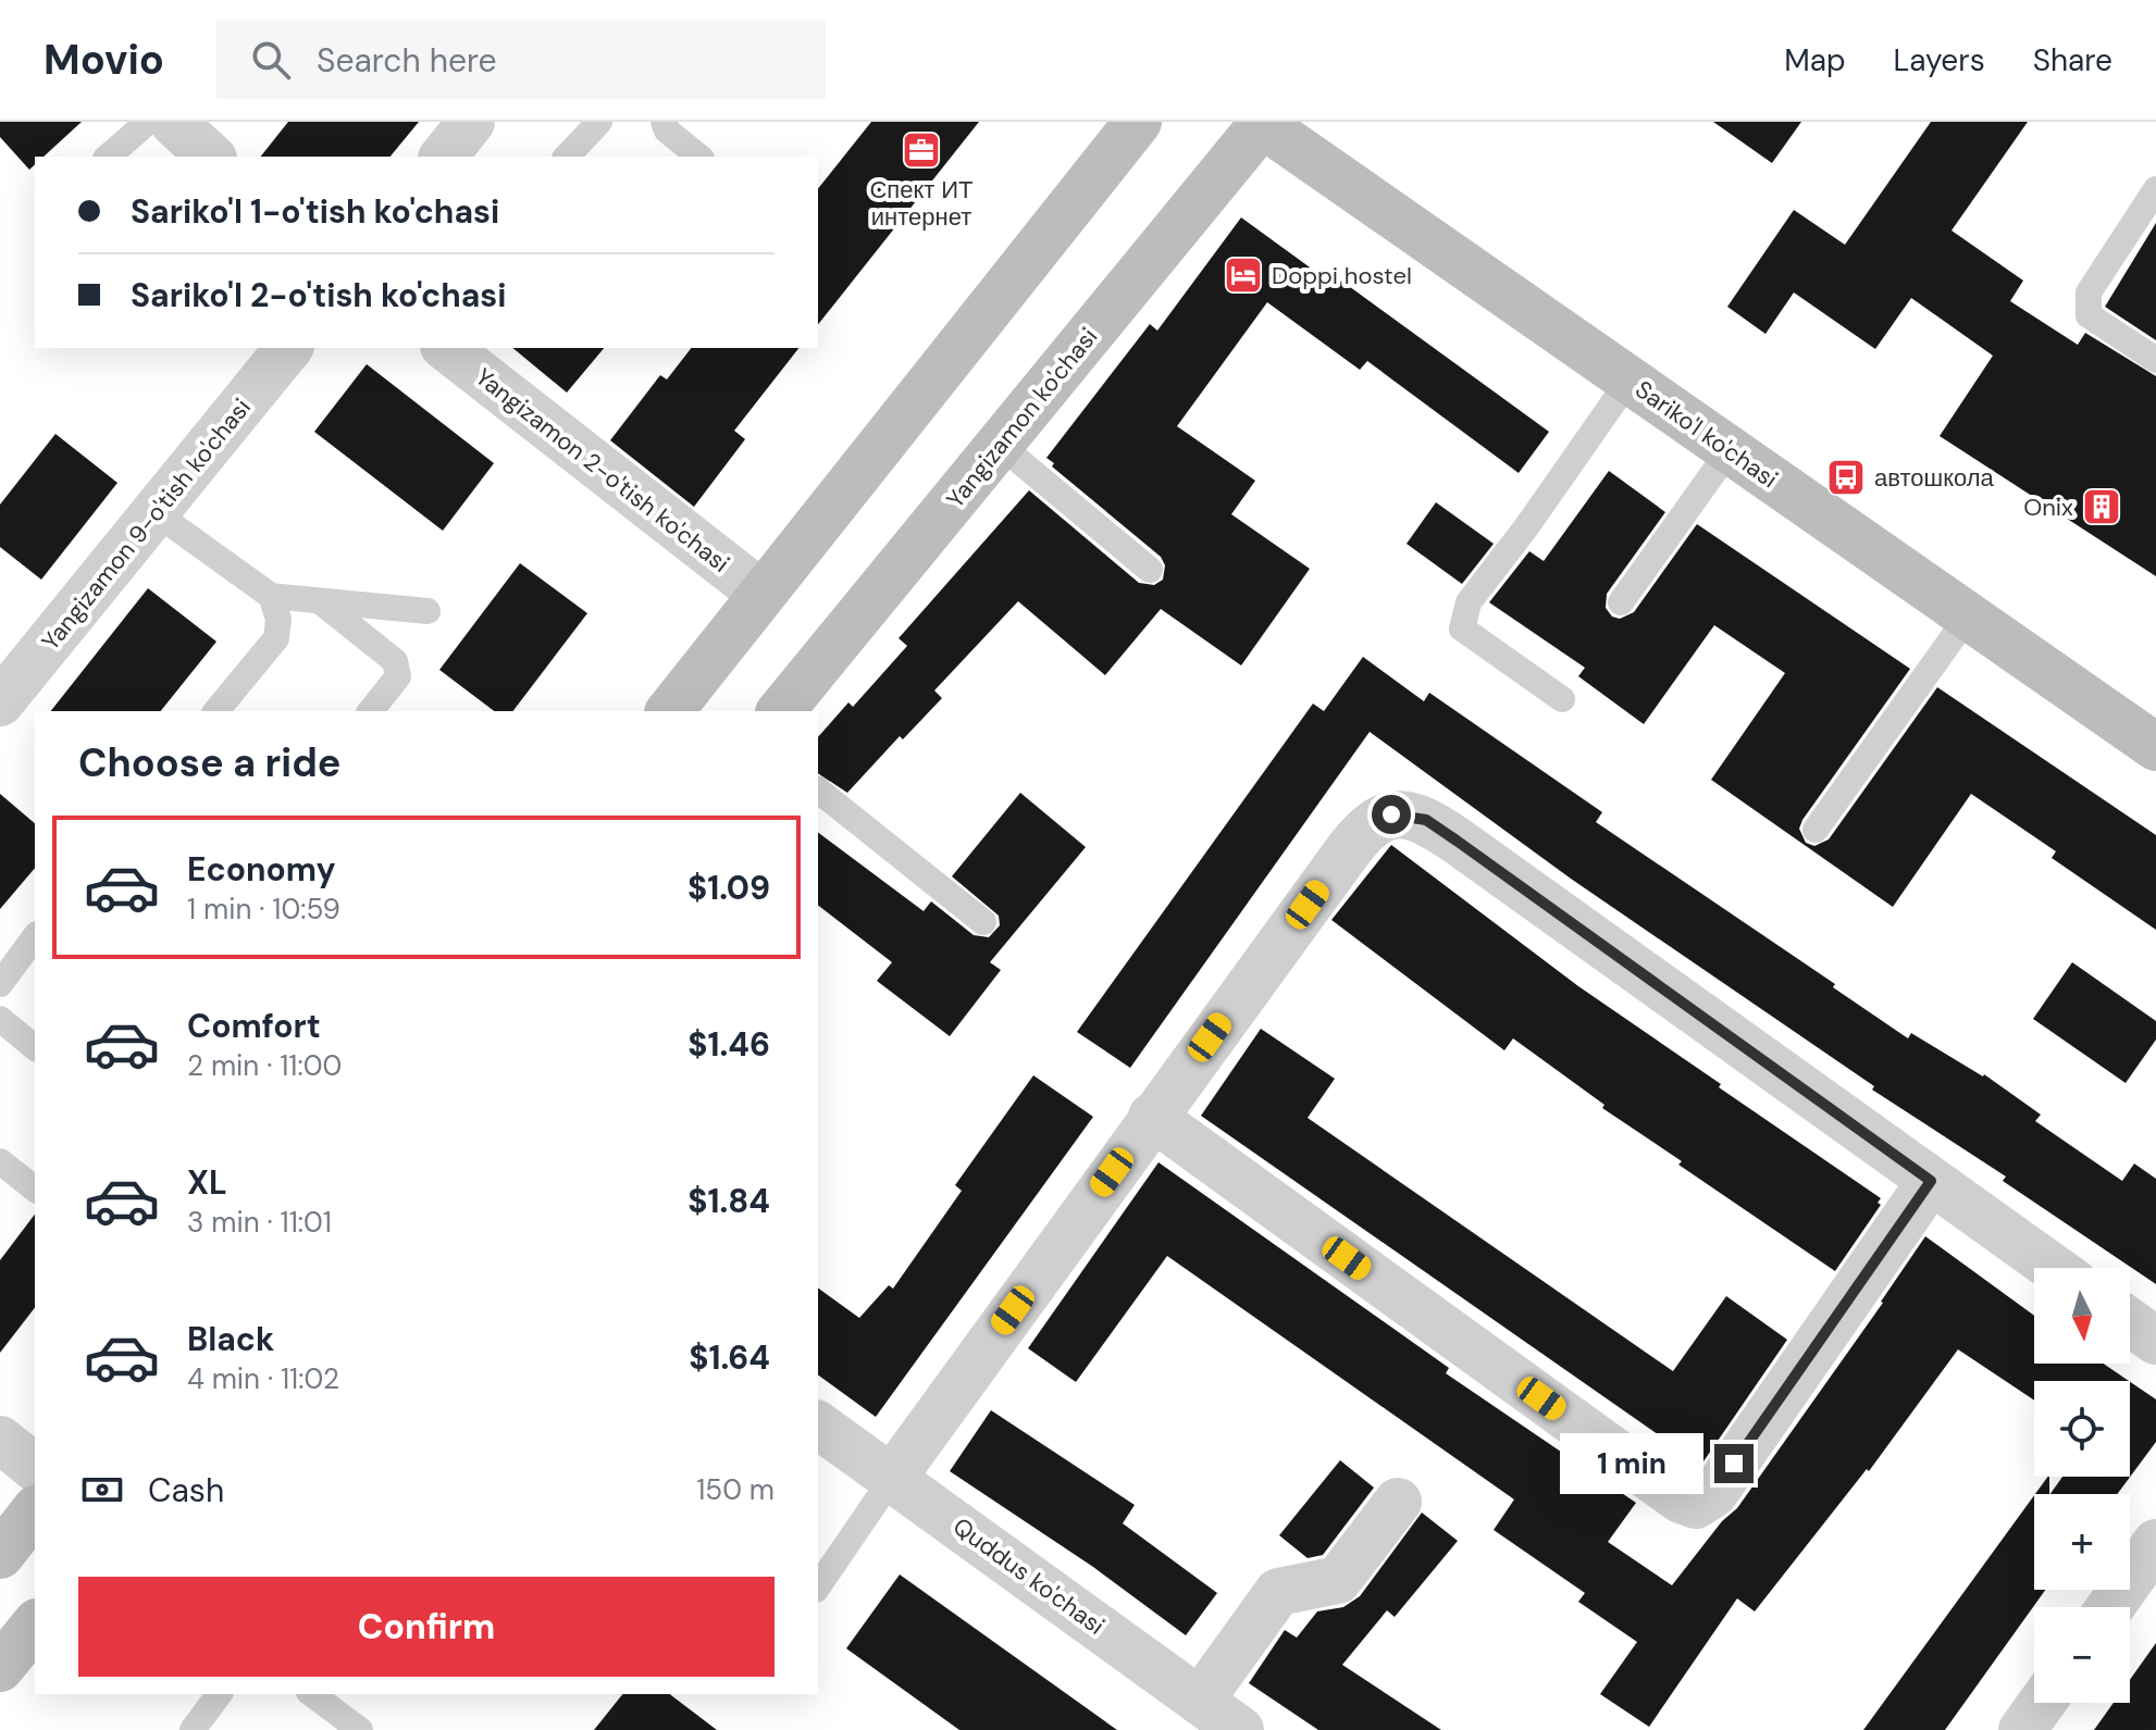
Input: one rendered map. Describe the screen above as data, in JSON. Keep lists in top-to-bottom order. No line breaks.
{"streets":{"main road":["Yangizamon ko'chasi","Sariko'l ko'chasi"],"street":["Yangizamon 2-o'tish ko'chasi","Yangizamon 9-o'tish ko'chasi","Quddus ko'chasi"]},"crossings":[["Yangizamon ko'chasi","Sariko'l ko'chasi"]],"places":{"office":["Спект ИТ интернет"],"hotel":["Doppi hostel"],"bus stop":["автошкола"],"building":["Onix"]},"north":"bottom","page":{"header":"Movio","search":"Search here","nav":["Map","Layers","Share"],"banner":["Sariko'l 1-o'tish ko'chasi","Sariko'l 2-o'tish ko'chasi"],"heading":"Choose a ride","list":[{"name":"Economy","note":"1 min · 10:59","value":"$1.09"},{"name":"Comfort","note":"2 min · 11:00","value":"$1.46"},{"name":"XL","note":"3 min · 11:01","value":"$1.84"},{"name":"Black","note":"4 min · 11:02","value":"$1.64"}],"map_buttons":["+","−"],"bubble":"1 min","pay":["Cash","150 m"],"buttons":"Confirm"}}
